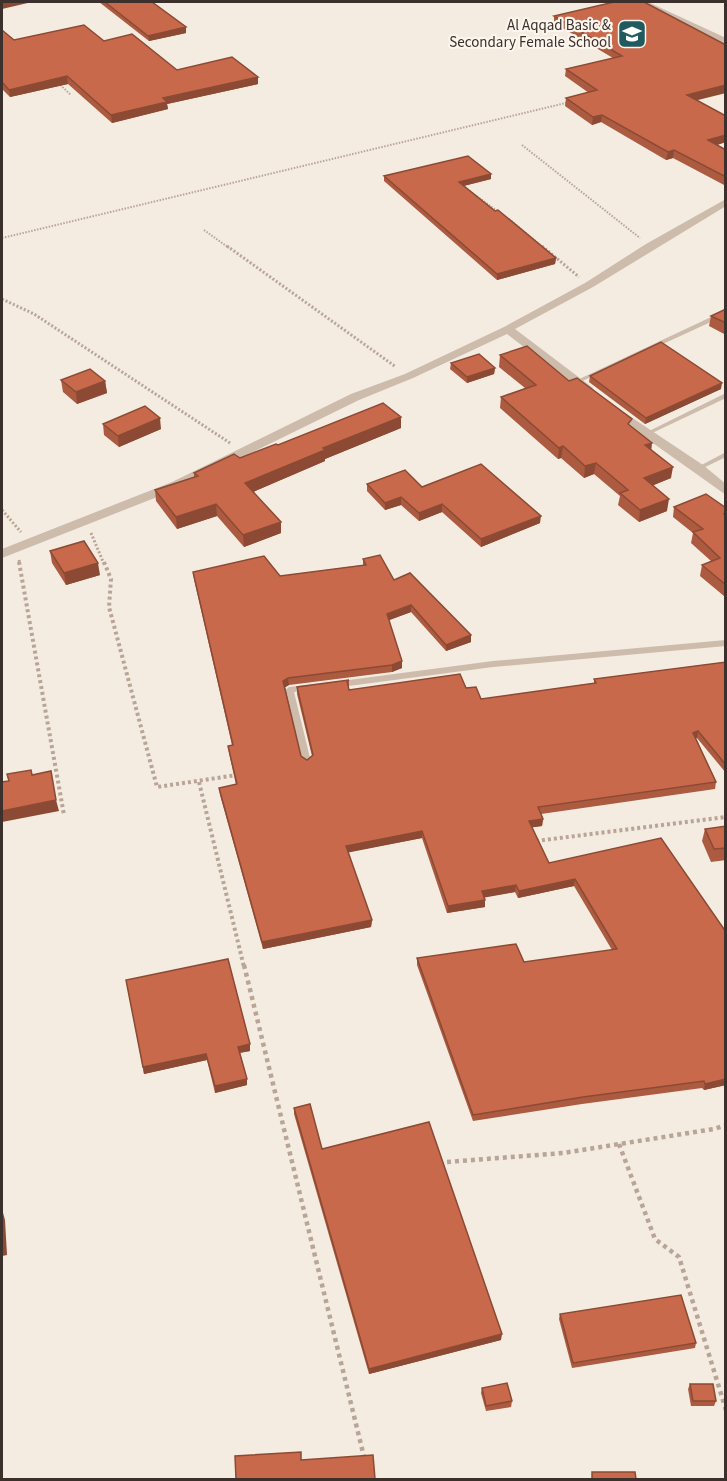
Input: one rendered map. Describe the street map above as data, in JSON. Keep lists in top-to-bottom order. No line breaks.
{"places":{"school or university":["Al Aqqad Basic & Secondary Female School"]}}
